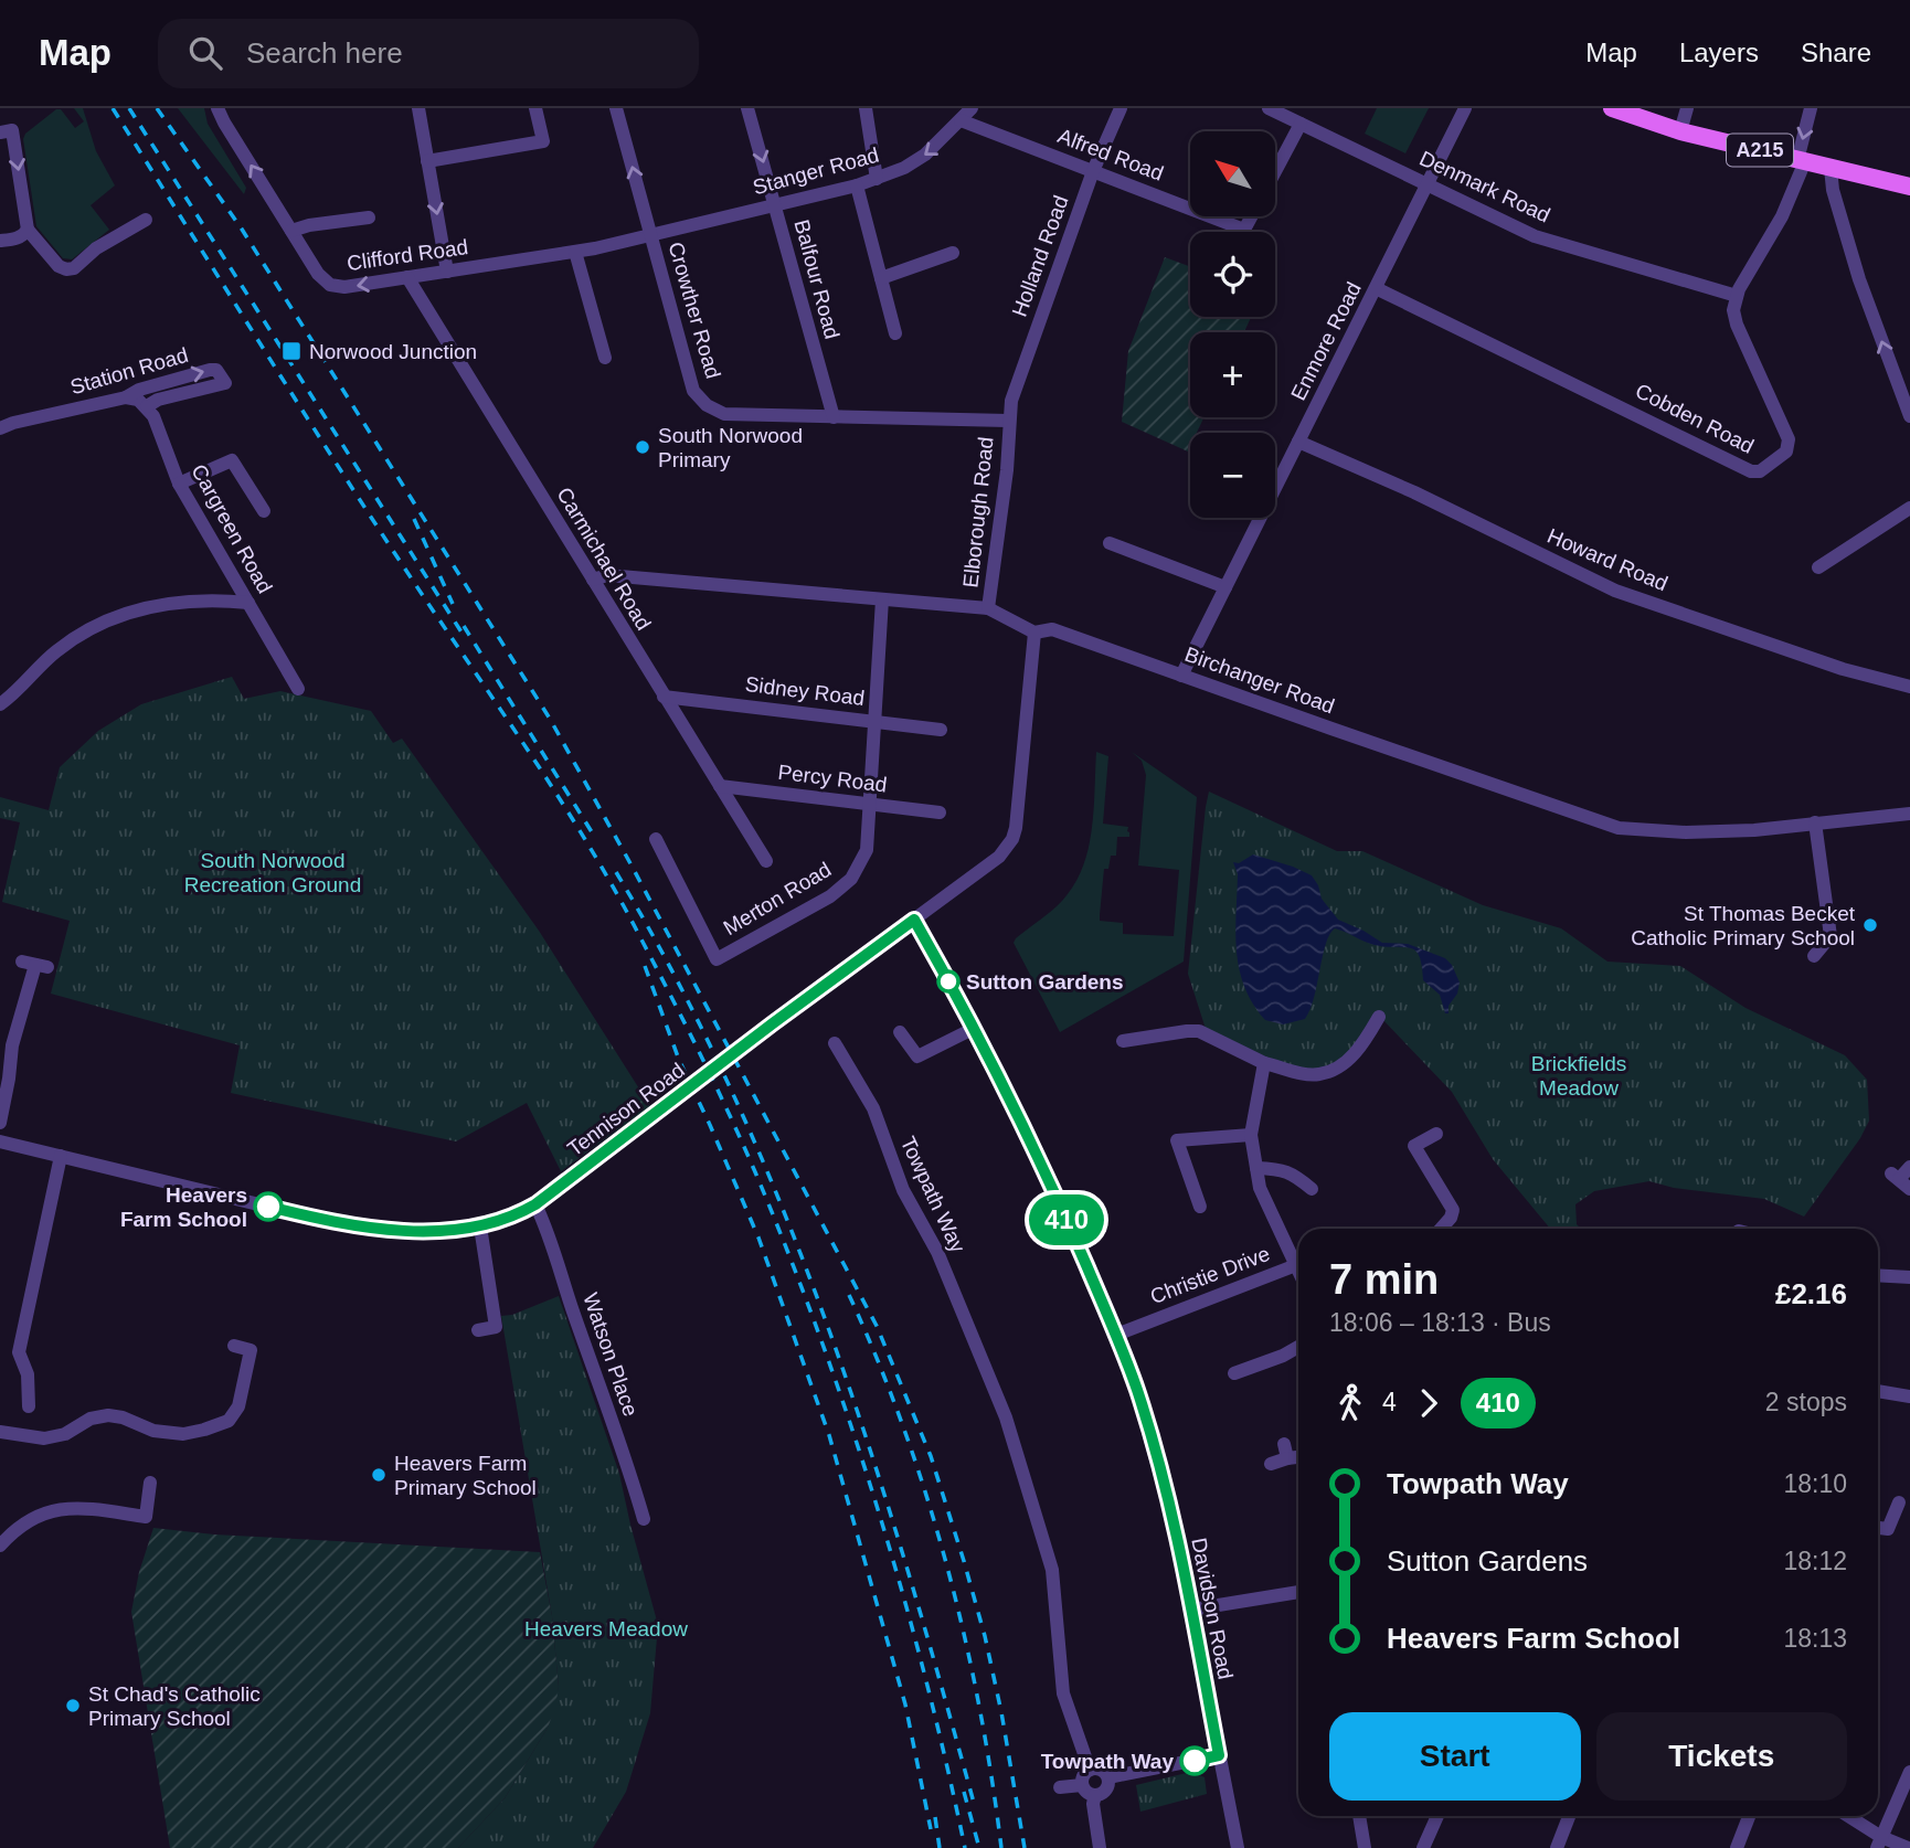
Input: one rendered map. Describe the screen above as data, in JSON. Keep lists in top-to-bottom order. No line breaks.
{"streets":{"main road":["A215"],"street":["Alfred Road","Stanger Road","Denmark Road","Clifford Road","Holland Road","Balfour Road","Crowther Road","Enmore Road","Station Road","Cobden Road","Elborough Road","Cargreen Road","Carmichael Road","Howard Road","Birchanger Road","Sidney Road","Percy Road","Merton Road","Tennison Road","Towpath Way","Christie Drive","Watson Place","Davidson Road"]},"crossings":[["Alfred Road","Stanger Road"],["Alfred Road","Holland Road"],["Stanger Road","Clifford Road"],["Stanger Road","Balfour Road"],["Stanger Road","Crowther Road"],["Denmark Road","Enmore Road"],["Denmark Road","Cobden Road"],["Clifford Road","Crowther Road"],["Clifford Road","Carmichael Road"],["Holland Road","Crowther Road"],["Holland Road","Elborough Road"],["Balfour Road","Crowther Road"],["Crowther Road","Elborough Road"],["Enmore Road","Cobden Road"],["Enmore Road","Howard Road"],["Enmore Road","Birchanger Road"],["Station Road","Cargreen Road"],["Elborough Road","Birchanger Road"],["Carmichael Road","Birchanger Road"],["Carmichael Road","Sidney Road"],["Carmichael Road","Percy Road"],["Birchanger Road","Merton Road"],["Birchanger Road","Tennison Road"],["Sidney Road","Merton Road"],["Percy Road","Merton Road"],["Tennison Road","Watson Place"],["Tennison Road","Davidson Road"],["Christie Drive","Davidson Road"]],"one_way":["Clifford Road"],"parks":["South Norwood Recreation Ground","Brickfields Meadow","Heavers Meadow"],"places":{"transit":["Norwood Junction"],"other":["South Norwood Primary","St Thomas Becket Catholic Primary School","Sutton Gardens","Heavers Farm School","Heavers Farm Primary School","St Chad's Catholic Primary School","Towpath Way"]},"lines":["bus line 410"],"north":"top left","page":{"header":"Map","search":"Search here","nav":["Map","Layers","Share"],"on_map":"410","map_buttons":["+","−"],"heading":["7 min","18:06 – 18:13 · Bus","£2.16"],"legs":["4","410","2 stops"],"list":[{"name":"Towpath Way","value":"18:10"},{"name":"Sutton Gardens","value":"18:12"},{"name":"Heavers Farm School","value":"18:13"}],"buttons":["Start","Tickets"]}}
